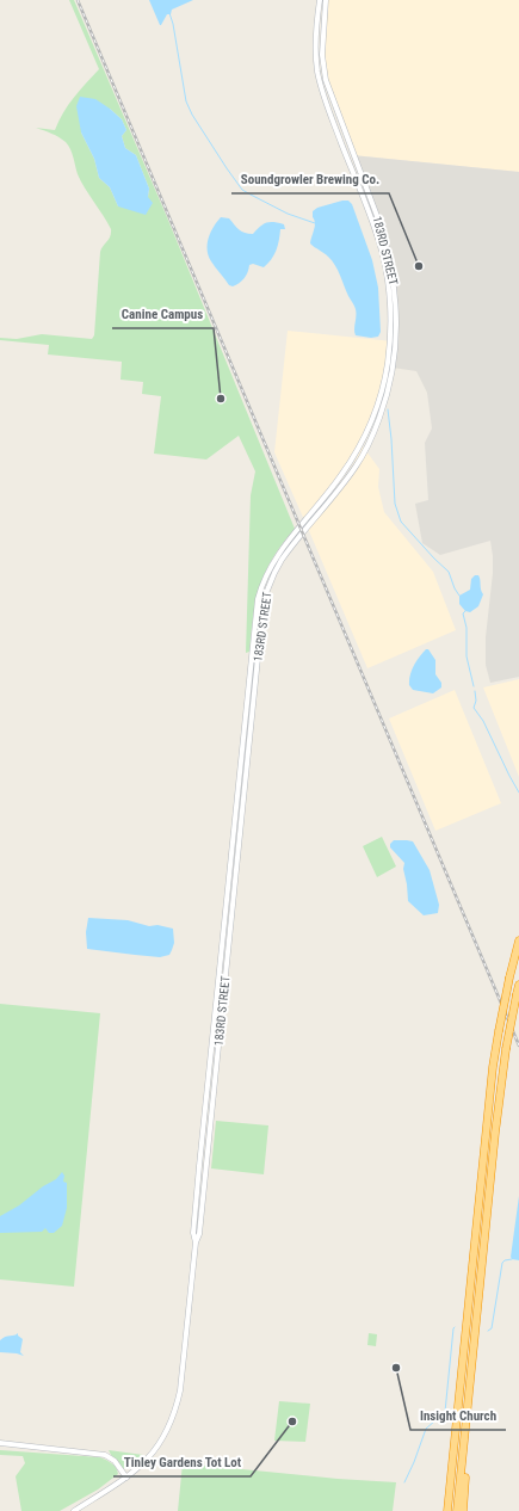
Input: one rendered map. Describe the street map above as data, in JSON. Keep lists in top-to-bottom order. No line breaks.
{"streets":{"street":["183RD STREET"]},"places":["Soundgrowler Brewing Co.","Canine Campus","Insight Church","Tinley Gardens Tot Lot"]}
